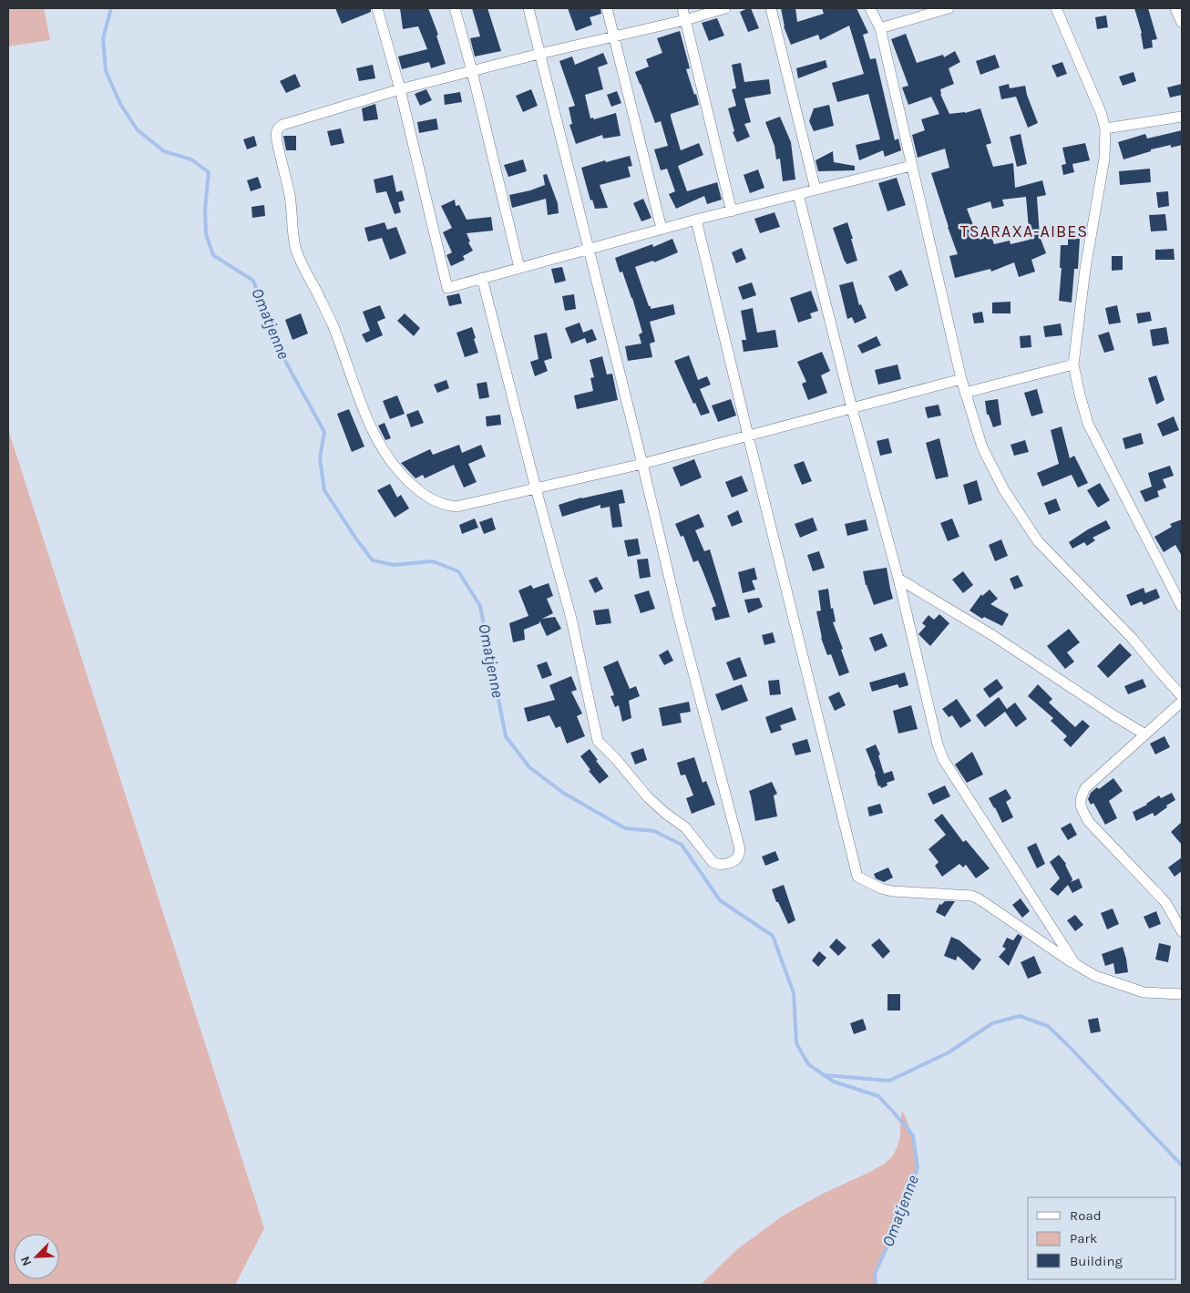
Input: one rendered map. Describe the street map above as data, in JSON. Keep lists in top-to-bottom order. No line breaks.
{"districts":["TSARAXA-AIBES"],"water":["Omatjenne"],"legend":["Road","Park","Building"],"north":"bottom left"}
